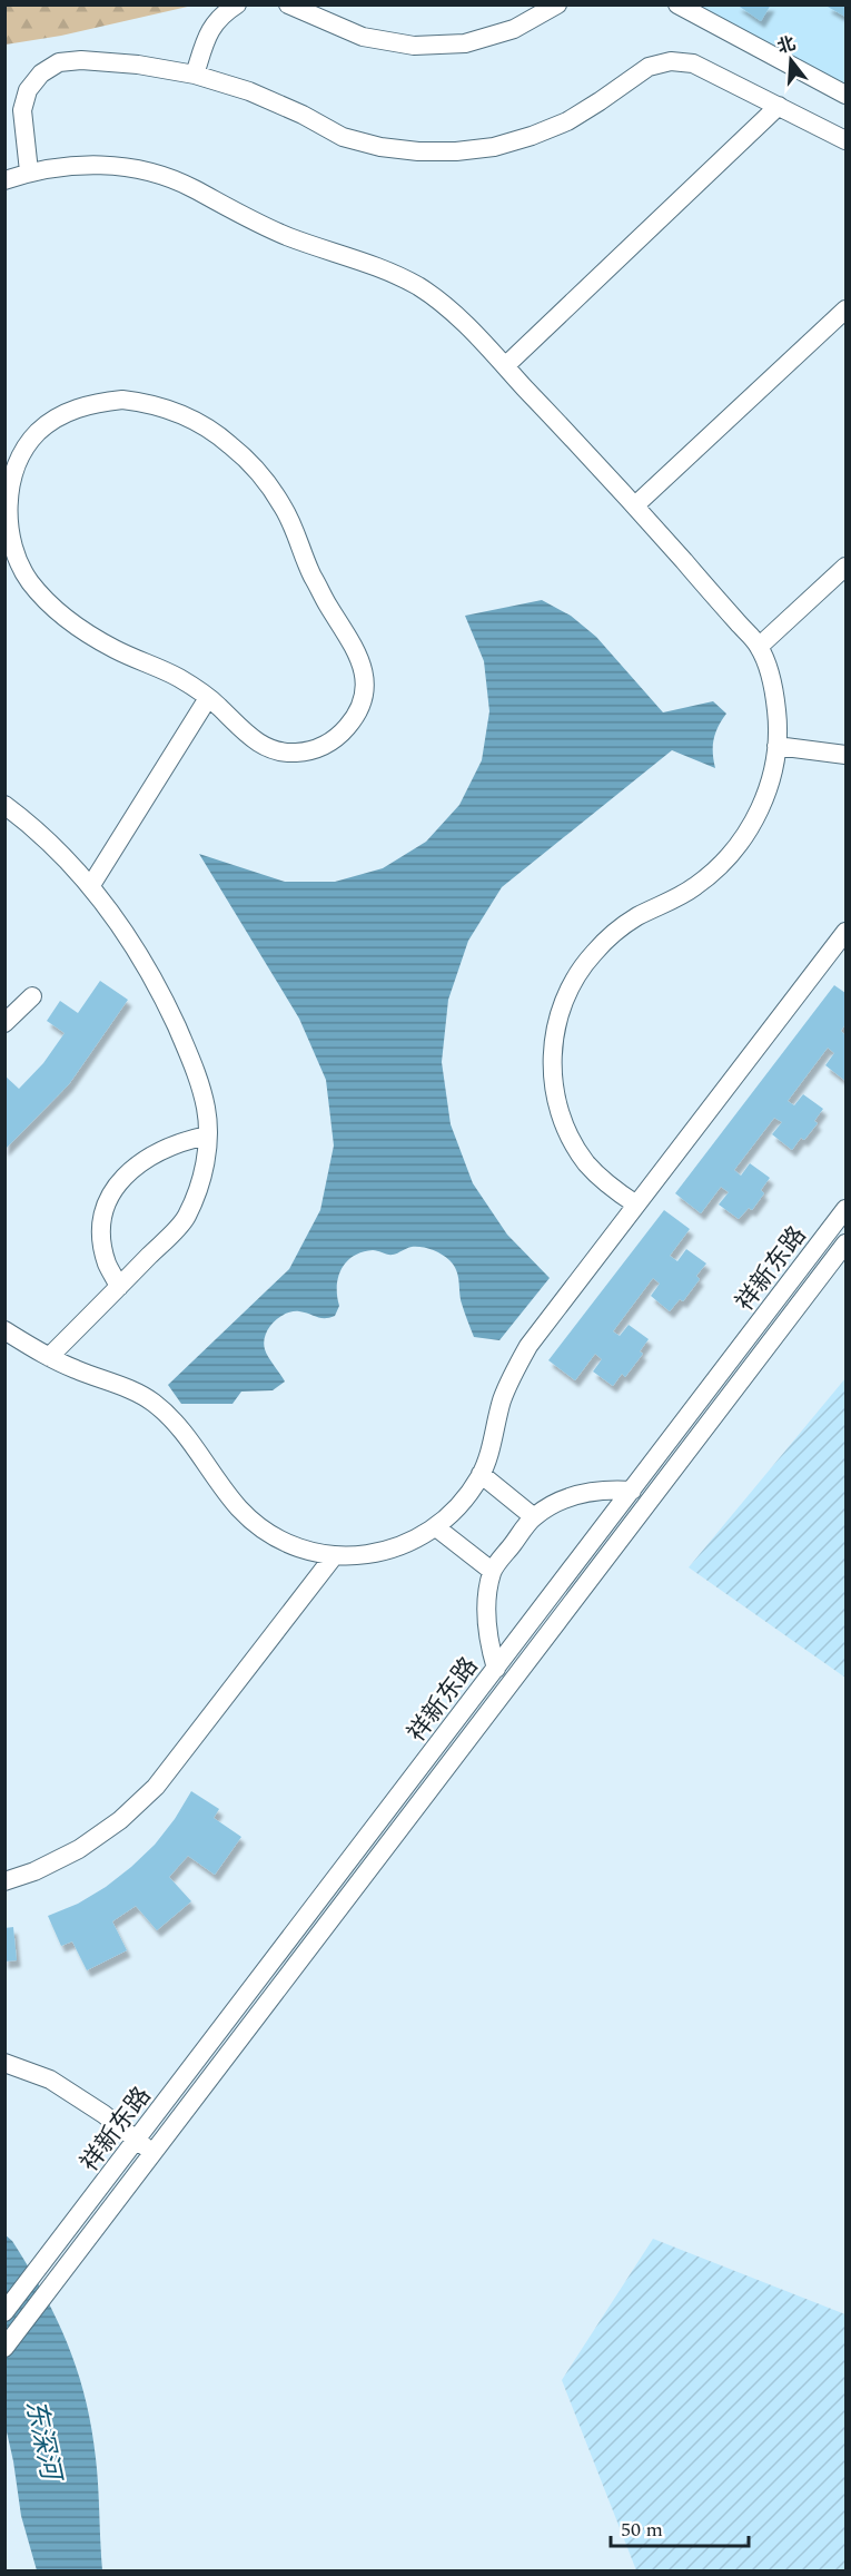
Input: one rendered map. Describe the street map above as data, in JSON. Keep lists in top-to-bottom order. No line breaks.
{"streets":{"street":["祥新东路"]},"water":["东深河"],"scale_bar":"50 m","north":"top"}
